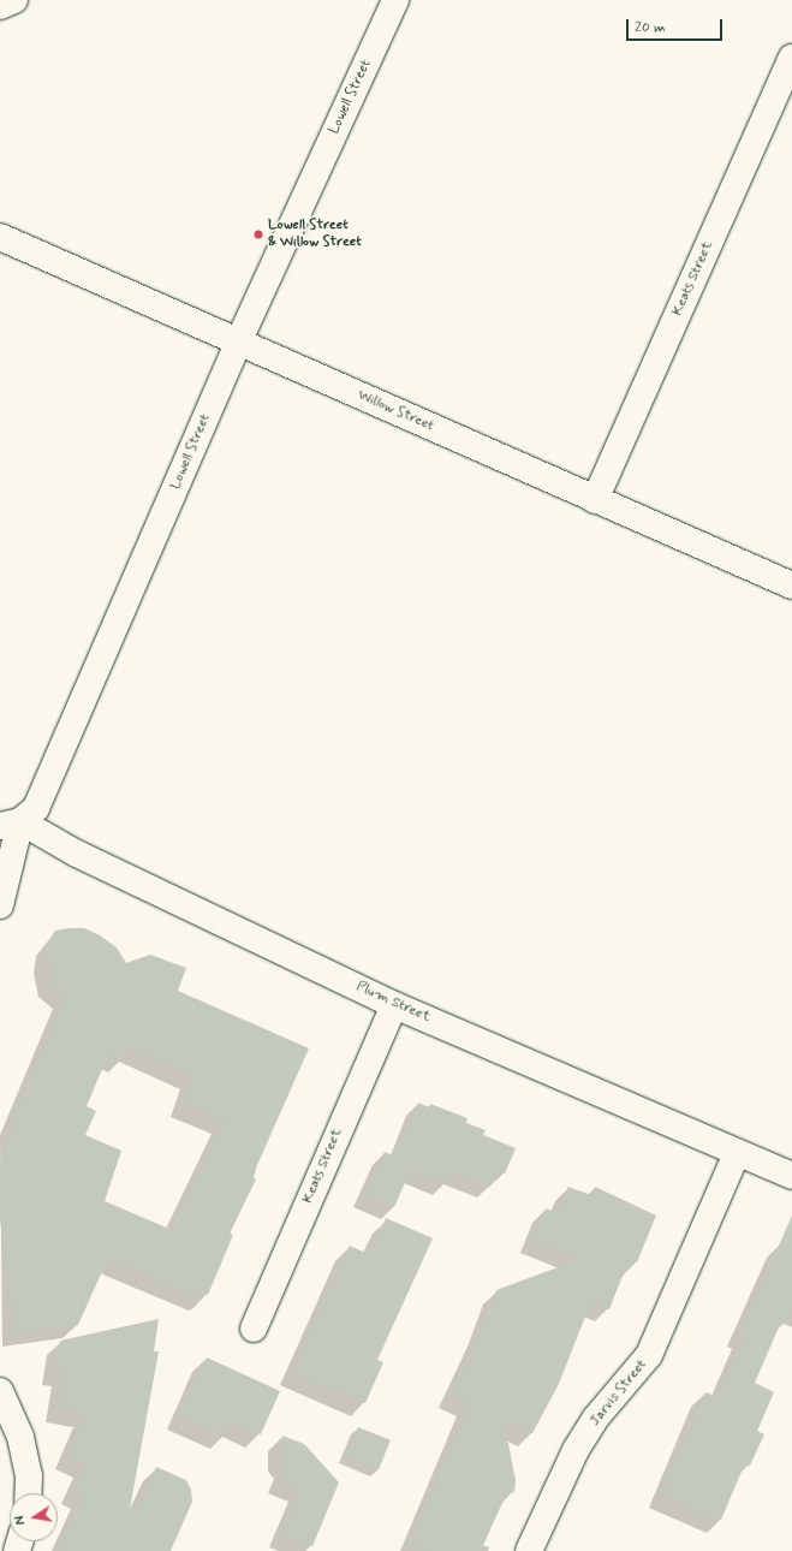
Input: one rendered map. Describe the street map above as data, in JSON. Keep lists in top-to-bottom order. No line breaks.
{"streets":{"street":["Lowell Street","Keats Street","Willow Street","Plum Street","Jarvis Street"]},"crossings":[["Lowell Street","Willow Street"],["Lowell Street","Plum Street"],["Keats Street","Willow Street"],["Keats Street","Plum Street"],["Plum Street","Jarvis Street"]],"places":["Lowell Street & Willow Street"],"scale_bar":"20 m","north":"left"}
